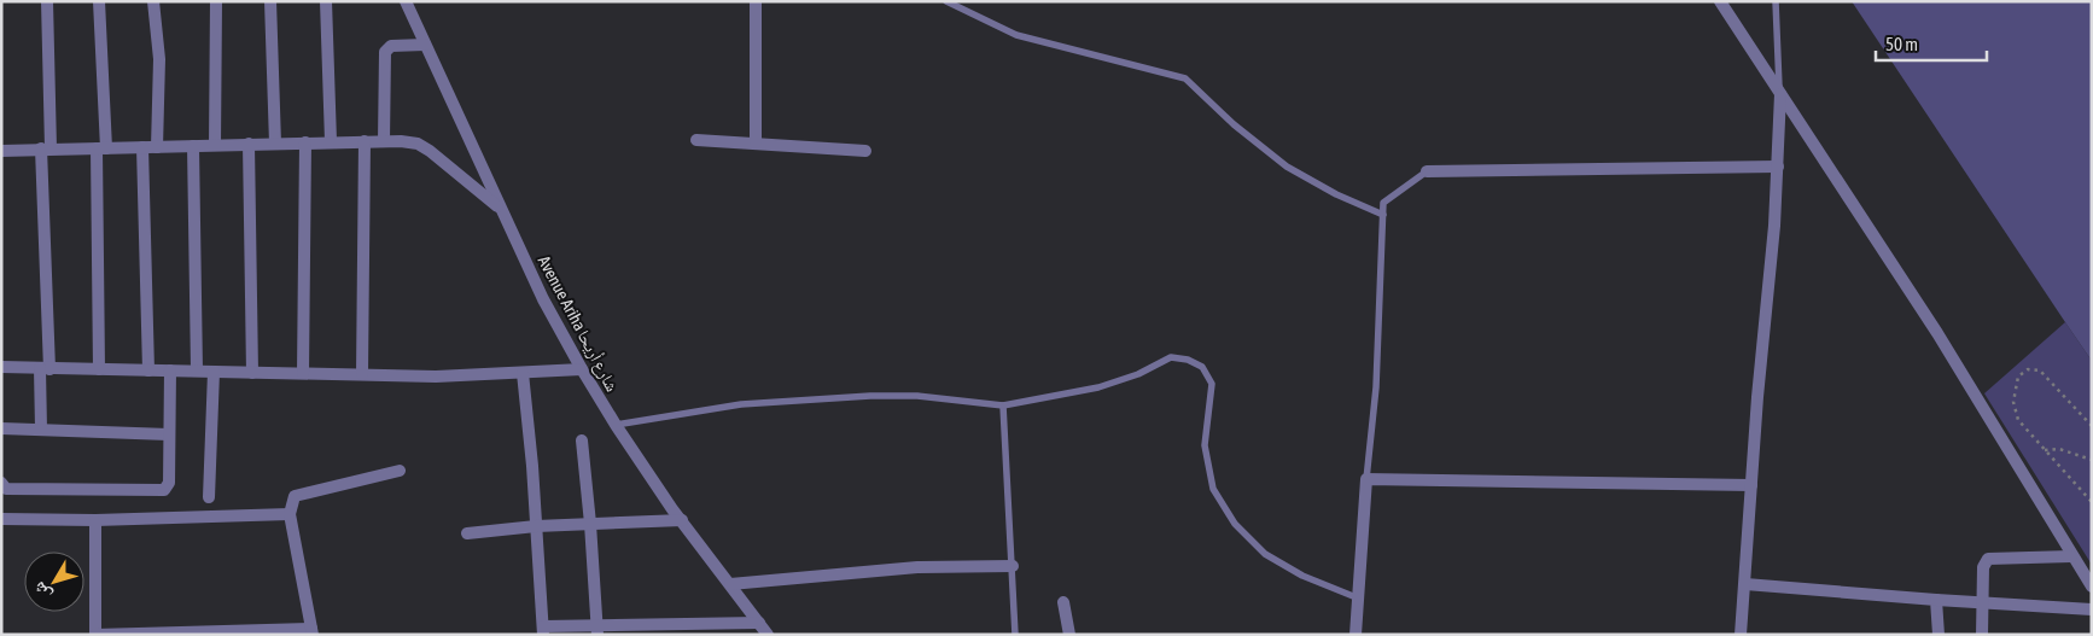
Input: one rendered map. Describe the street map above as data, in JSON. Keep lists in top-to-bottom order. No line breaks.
{"streets":{"street":["Avenue Ariha شارع أريحا"]},"scale_bar":"50 m","north":"bottom left"}
